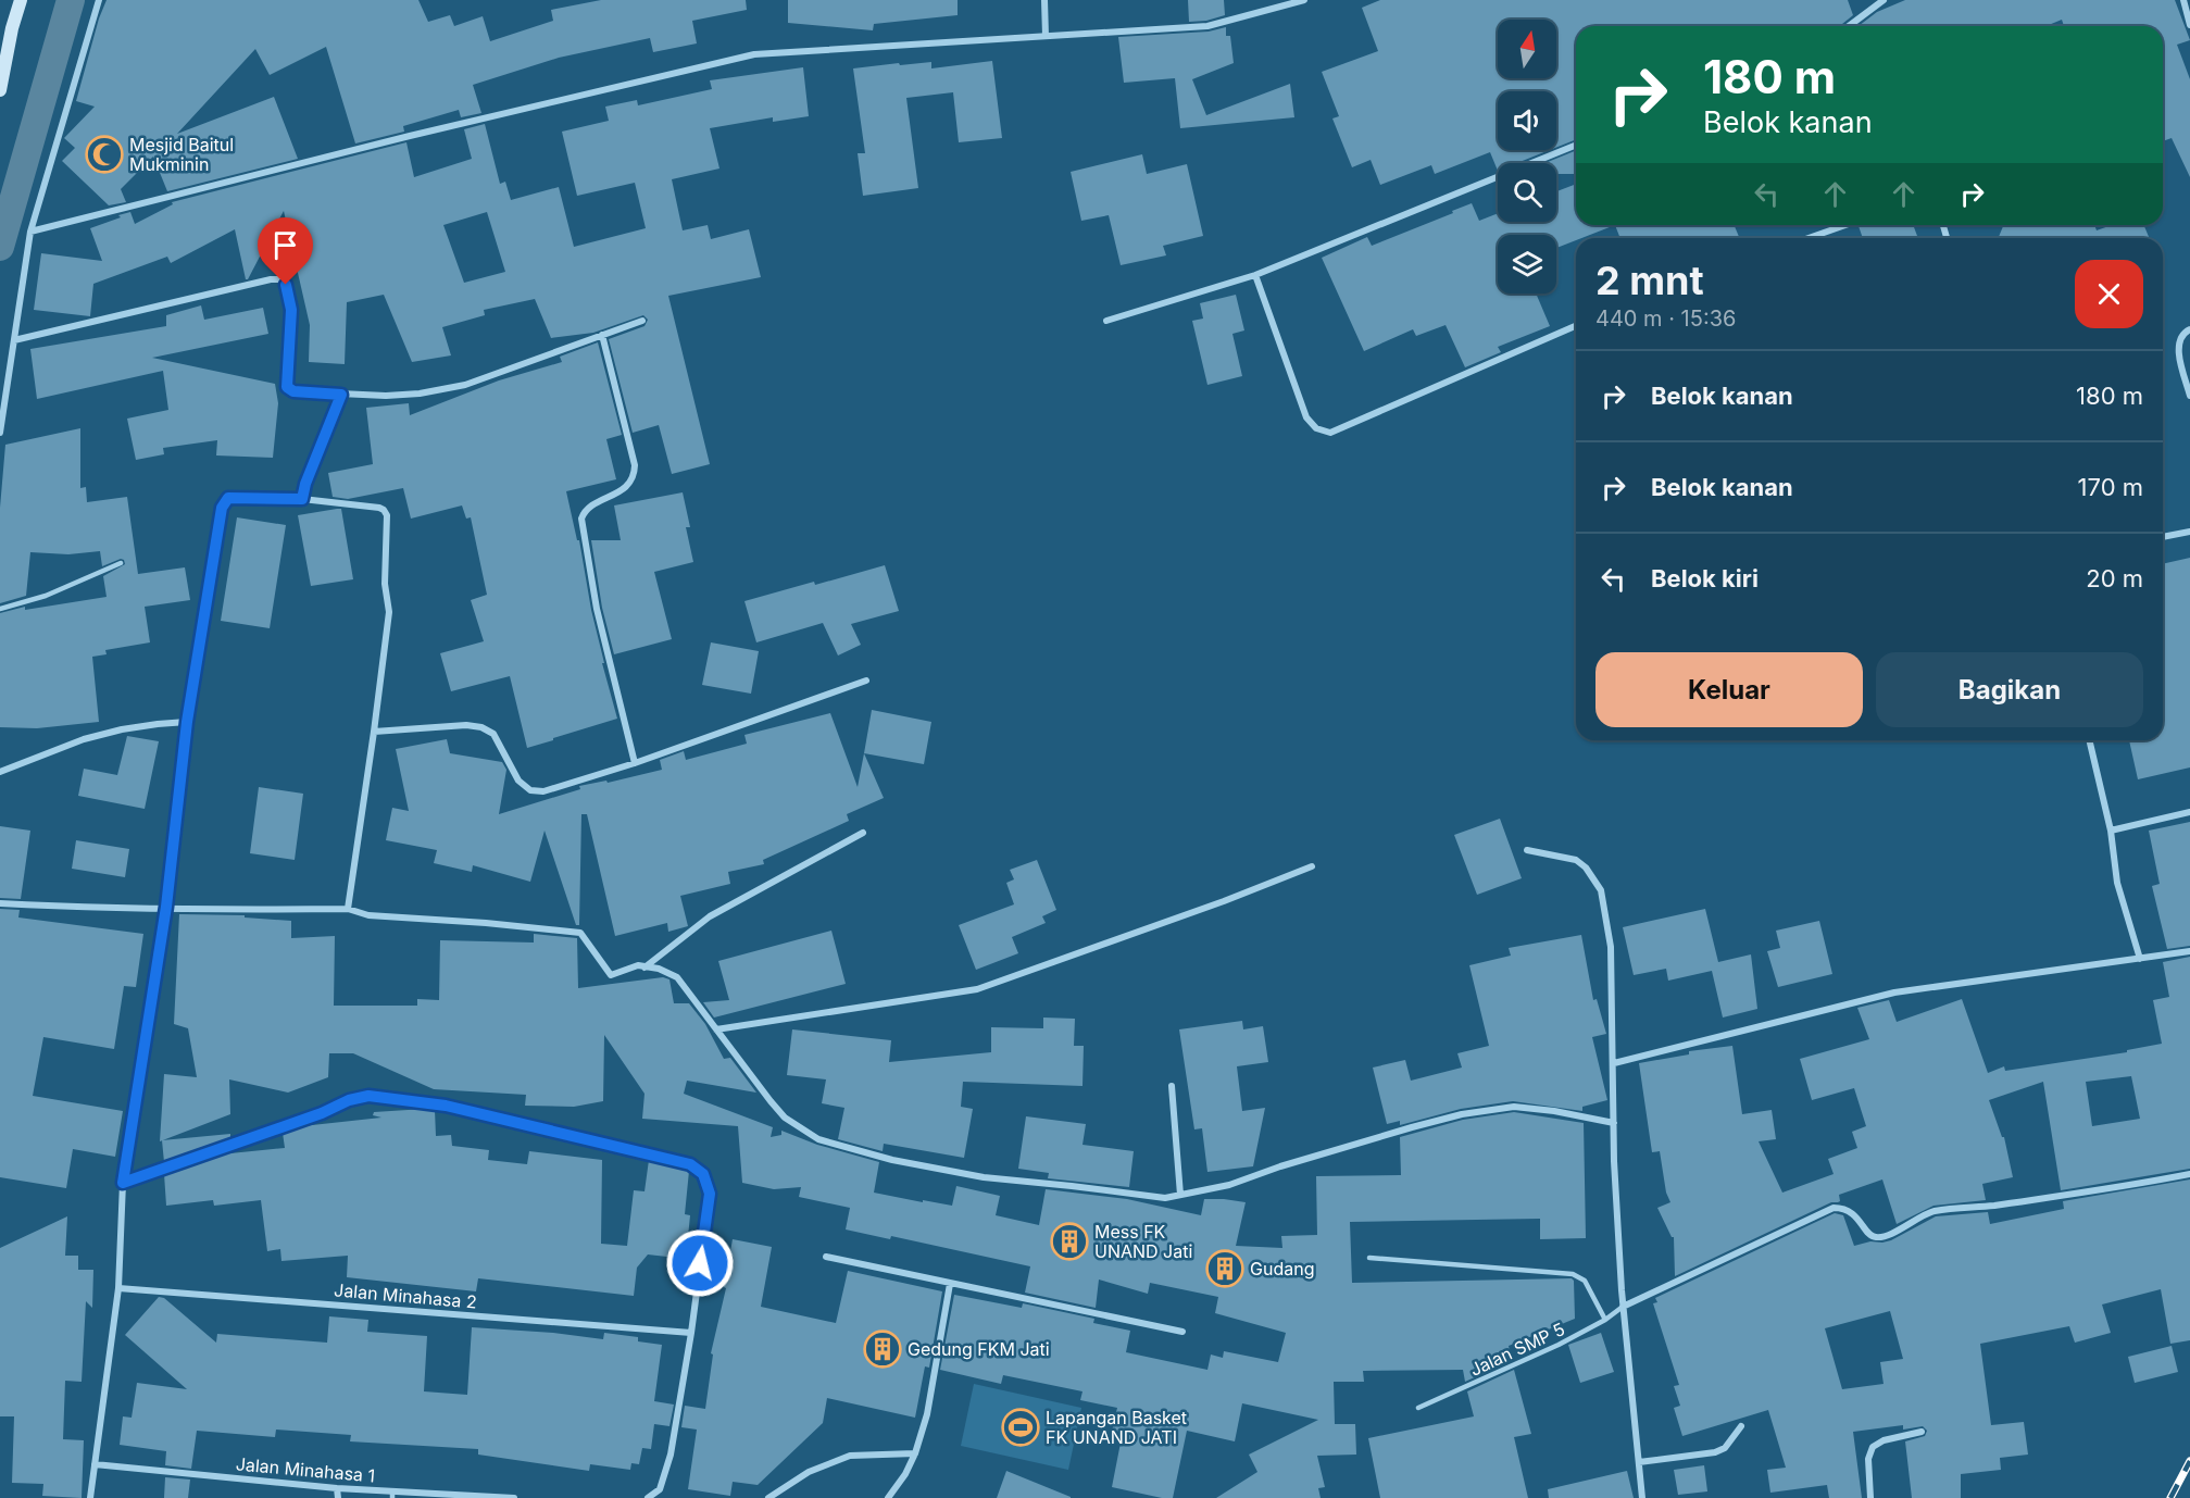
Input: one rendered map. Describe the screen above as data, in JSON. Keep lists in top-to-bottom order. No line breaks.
{"streets":{"street":["Jalan Minahasa 2","Jalan Minahasa 1"],"lane":["Jalan SMP 5"]},"places":{"mosque":["Mesjid Baitul Mukminin"],"building":["Mess FK UNAND Jati","Gudang","Gedung FKM Jati"],"sports":["Lapangan Basket FK UNAND JATI"]},"north":"top","page":{"turn":["180 m","Belok kanan"],"heading":["2 mnt","440 m · 15:36"],"list":[{"name":"Belok kanan","value":"180 m"},{"name":"Belok kanan","value":"170 m"},{"name":"Belok kiri","value":"20 m"}],"buttons":["Keluar","Bagikan"]}}
